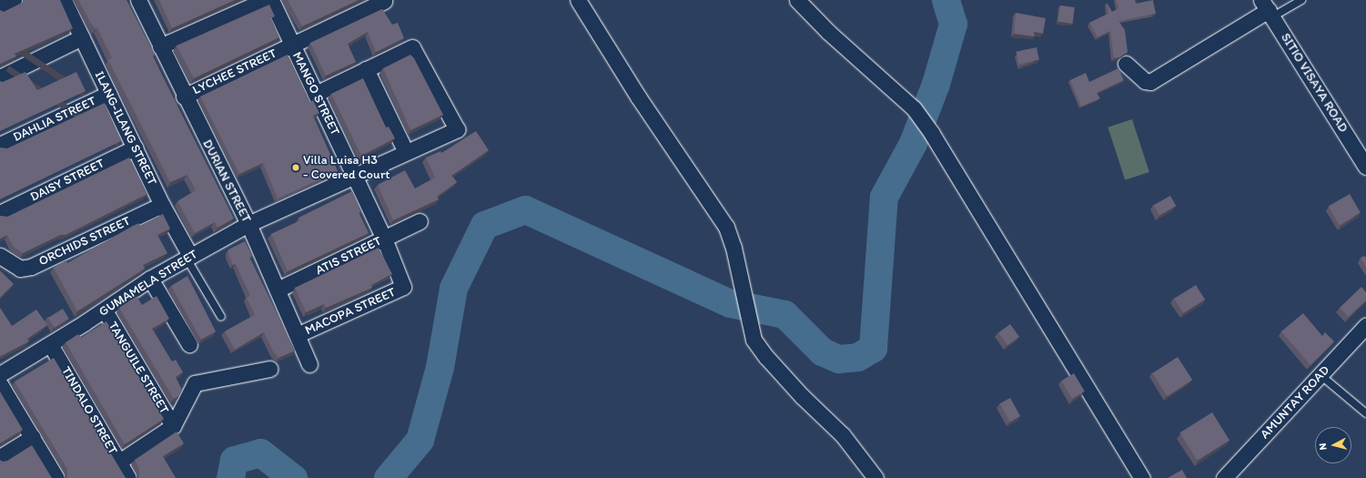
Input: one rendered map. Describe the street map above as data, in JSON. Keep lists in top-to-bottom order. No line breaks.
{"streets":{"street":["LYCHEE STREET","SITIO VISAYA ROAD","MANGO STREET","DAHLIA STREET","ILANG-ILANG STREET","DAISY STREET","DURIAN STREET","ORCHIDS STREET","ATIS STREET","GUMAMELA STREET","MACOPA STREET","TANGUILE STREET","AMUNTAY ROAD","TINDALO STREET"]},"crossings":[["LYCHEE STREET","MANGO STREET"],["LYCHEE STREET","DURIAN STREET"],["MANGO STREET","ATIS STREET"],["MANGO STREET","GUMAMELA STREET"],["MANGO STREET","MACOPA STREET"],["DAHLIA STREET","ILANG-ILANG STREET"],["ILANG-ILANG STREET","DAISY STREET"],["ILANG-ILANG STREET","ORCHIDS STREET"],["ILANG-ILANG STREET","GUMAMELA STREET"],["DURIAN STREET","ATIS STREET"],["DURIAN STREET","GUMAMELA STREET"],["DURIAN STREET","MACOPA STREET"],["GUMAMELA STREET","TANGUILE STREET"],["GUMAMELA STREET","TINDALO STREET"]],"places":["Villa Luisa H3 - Covered Court"],"north":"left"}
